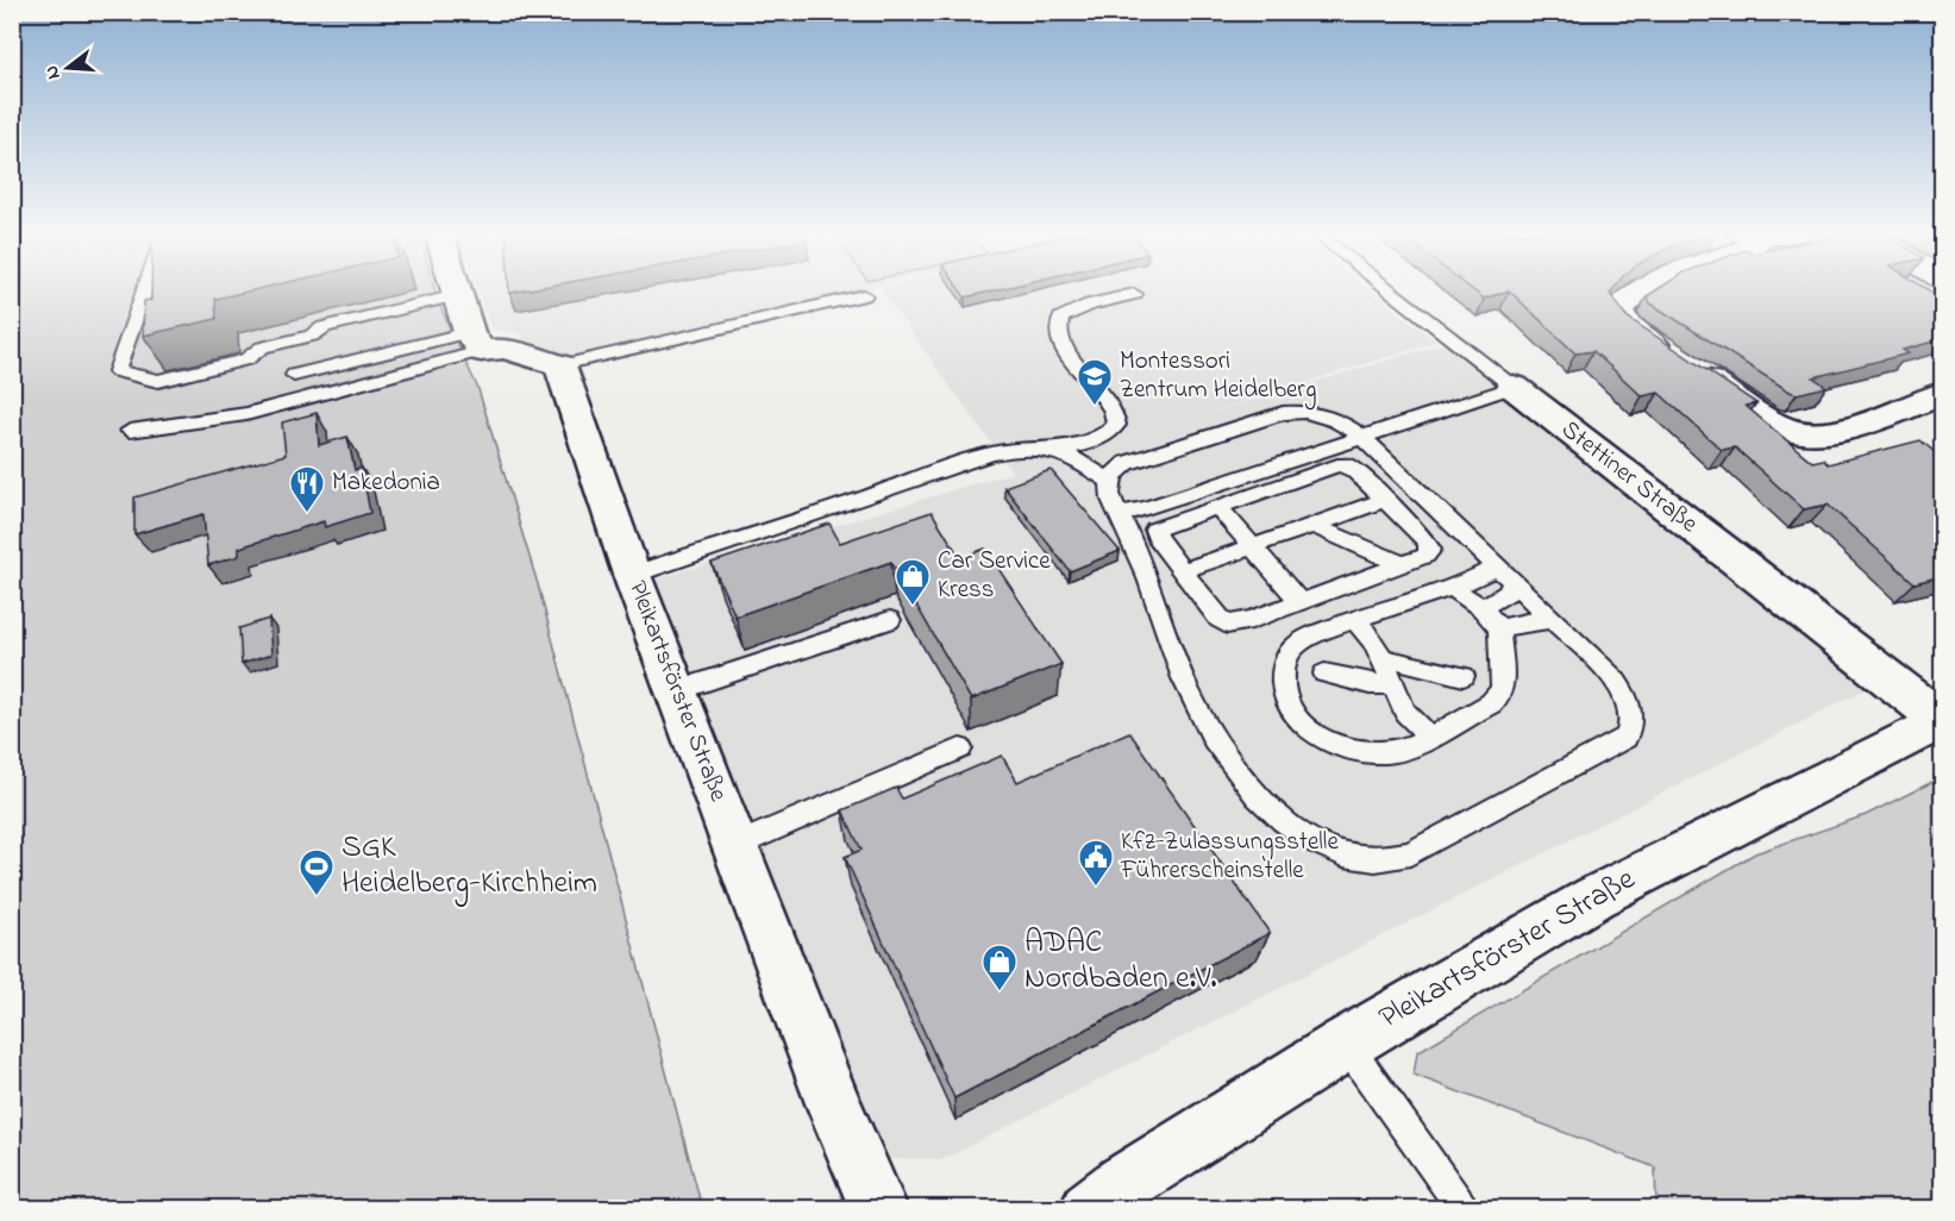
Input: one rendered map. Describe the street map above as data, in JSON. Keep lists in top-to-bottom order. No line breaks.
{"streets":{"street":["Stettiner Straße","Pleikartsförster Straße"]},"crossings":[["Stettiner Straße","Pleikartsförster Straße"]],"places":{"school or university":["Montessori Zentrum Heidelberg"],"restaurant":["Makedonia"],"shop":["Car Service Kress","ADAC Nordbaden e.V."],"public building":["Kfz-Zulassungsstelle Führerscheinstelle"],"sports":["SGK Heidelberg-Kirchheim"]},"north":"left"}
